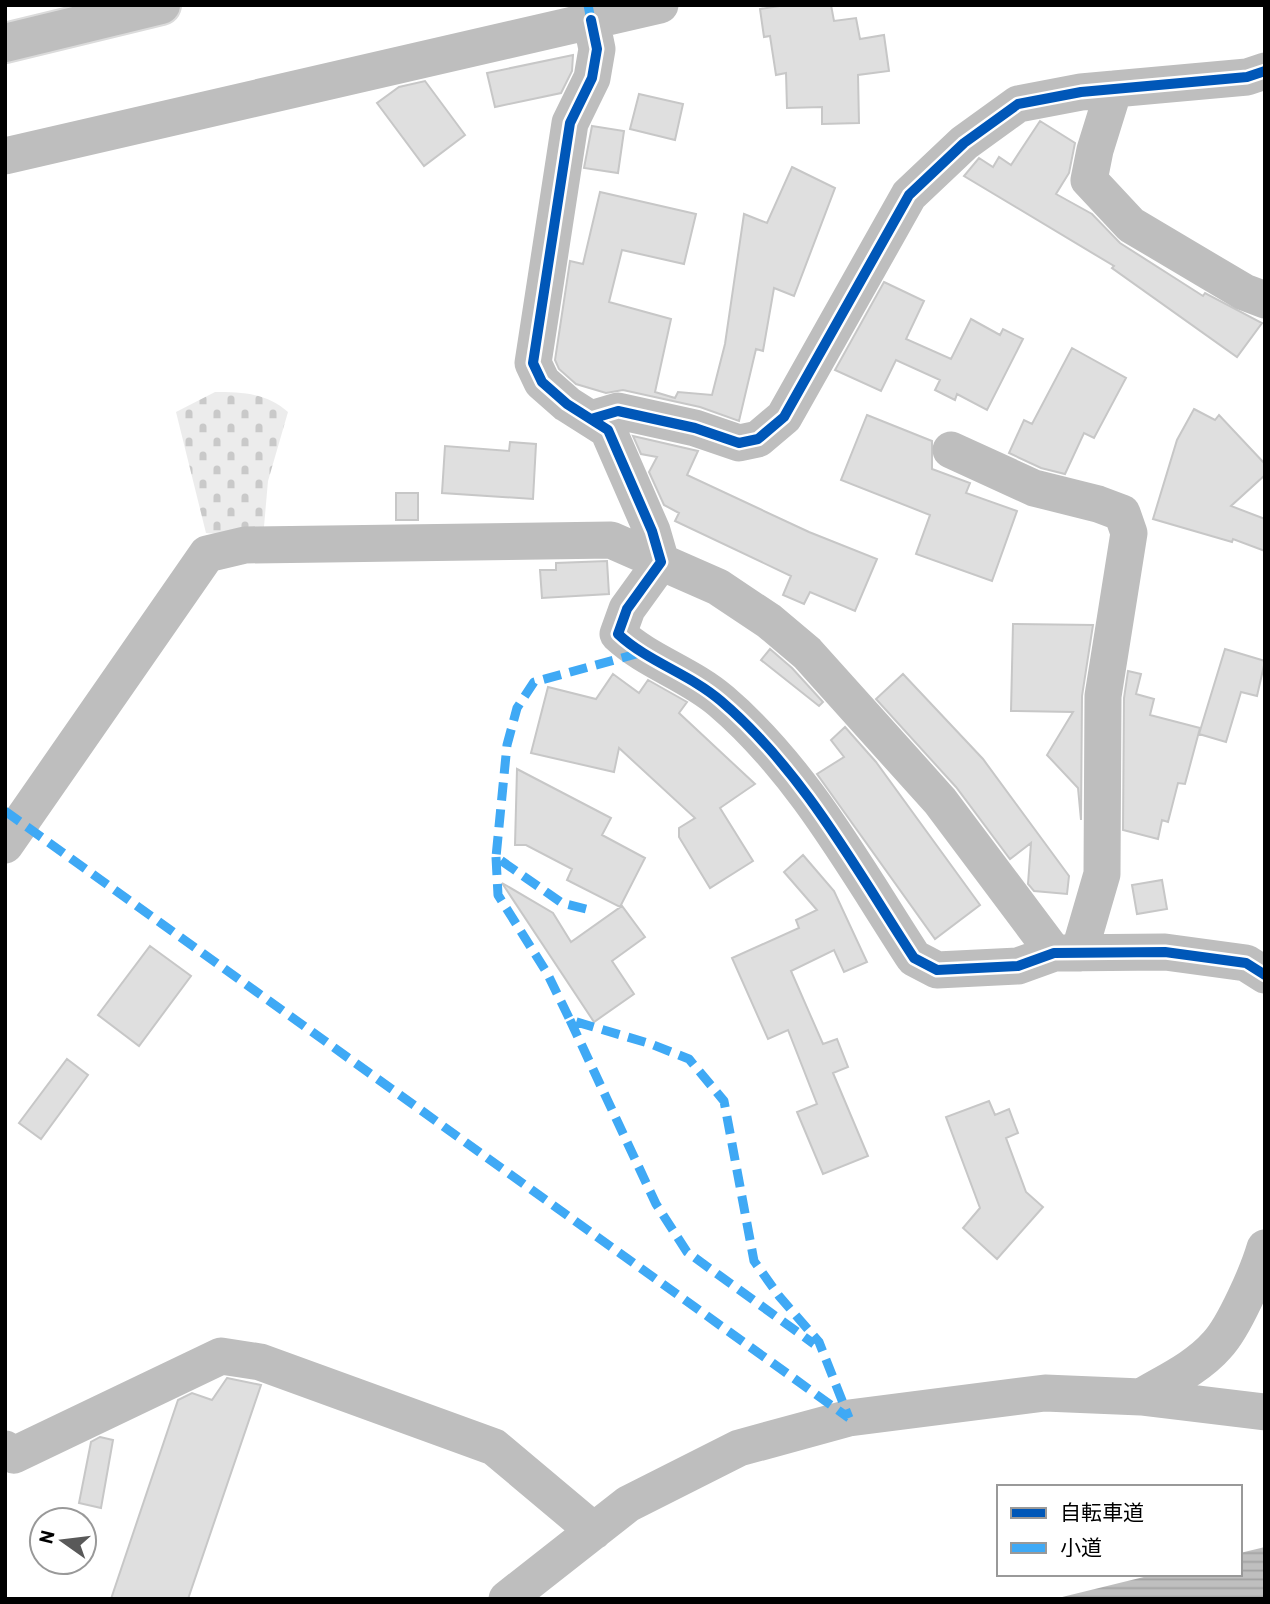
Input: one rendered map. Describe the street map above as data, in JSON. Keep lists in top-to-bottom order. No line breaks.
{"legend":["自転車道","小道"],"north":"left"}
